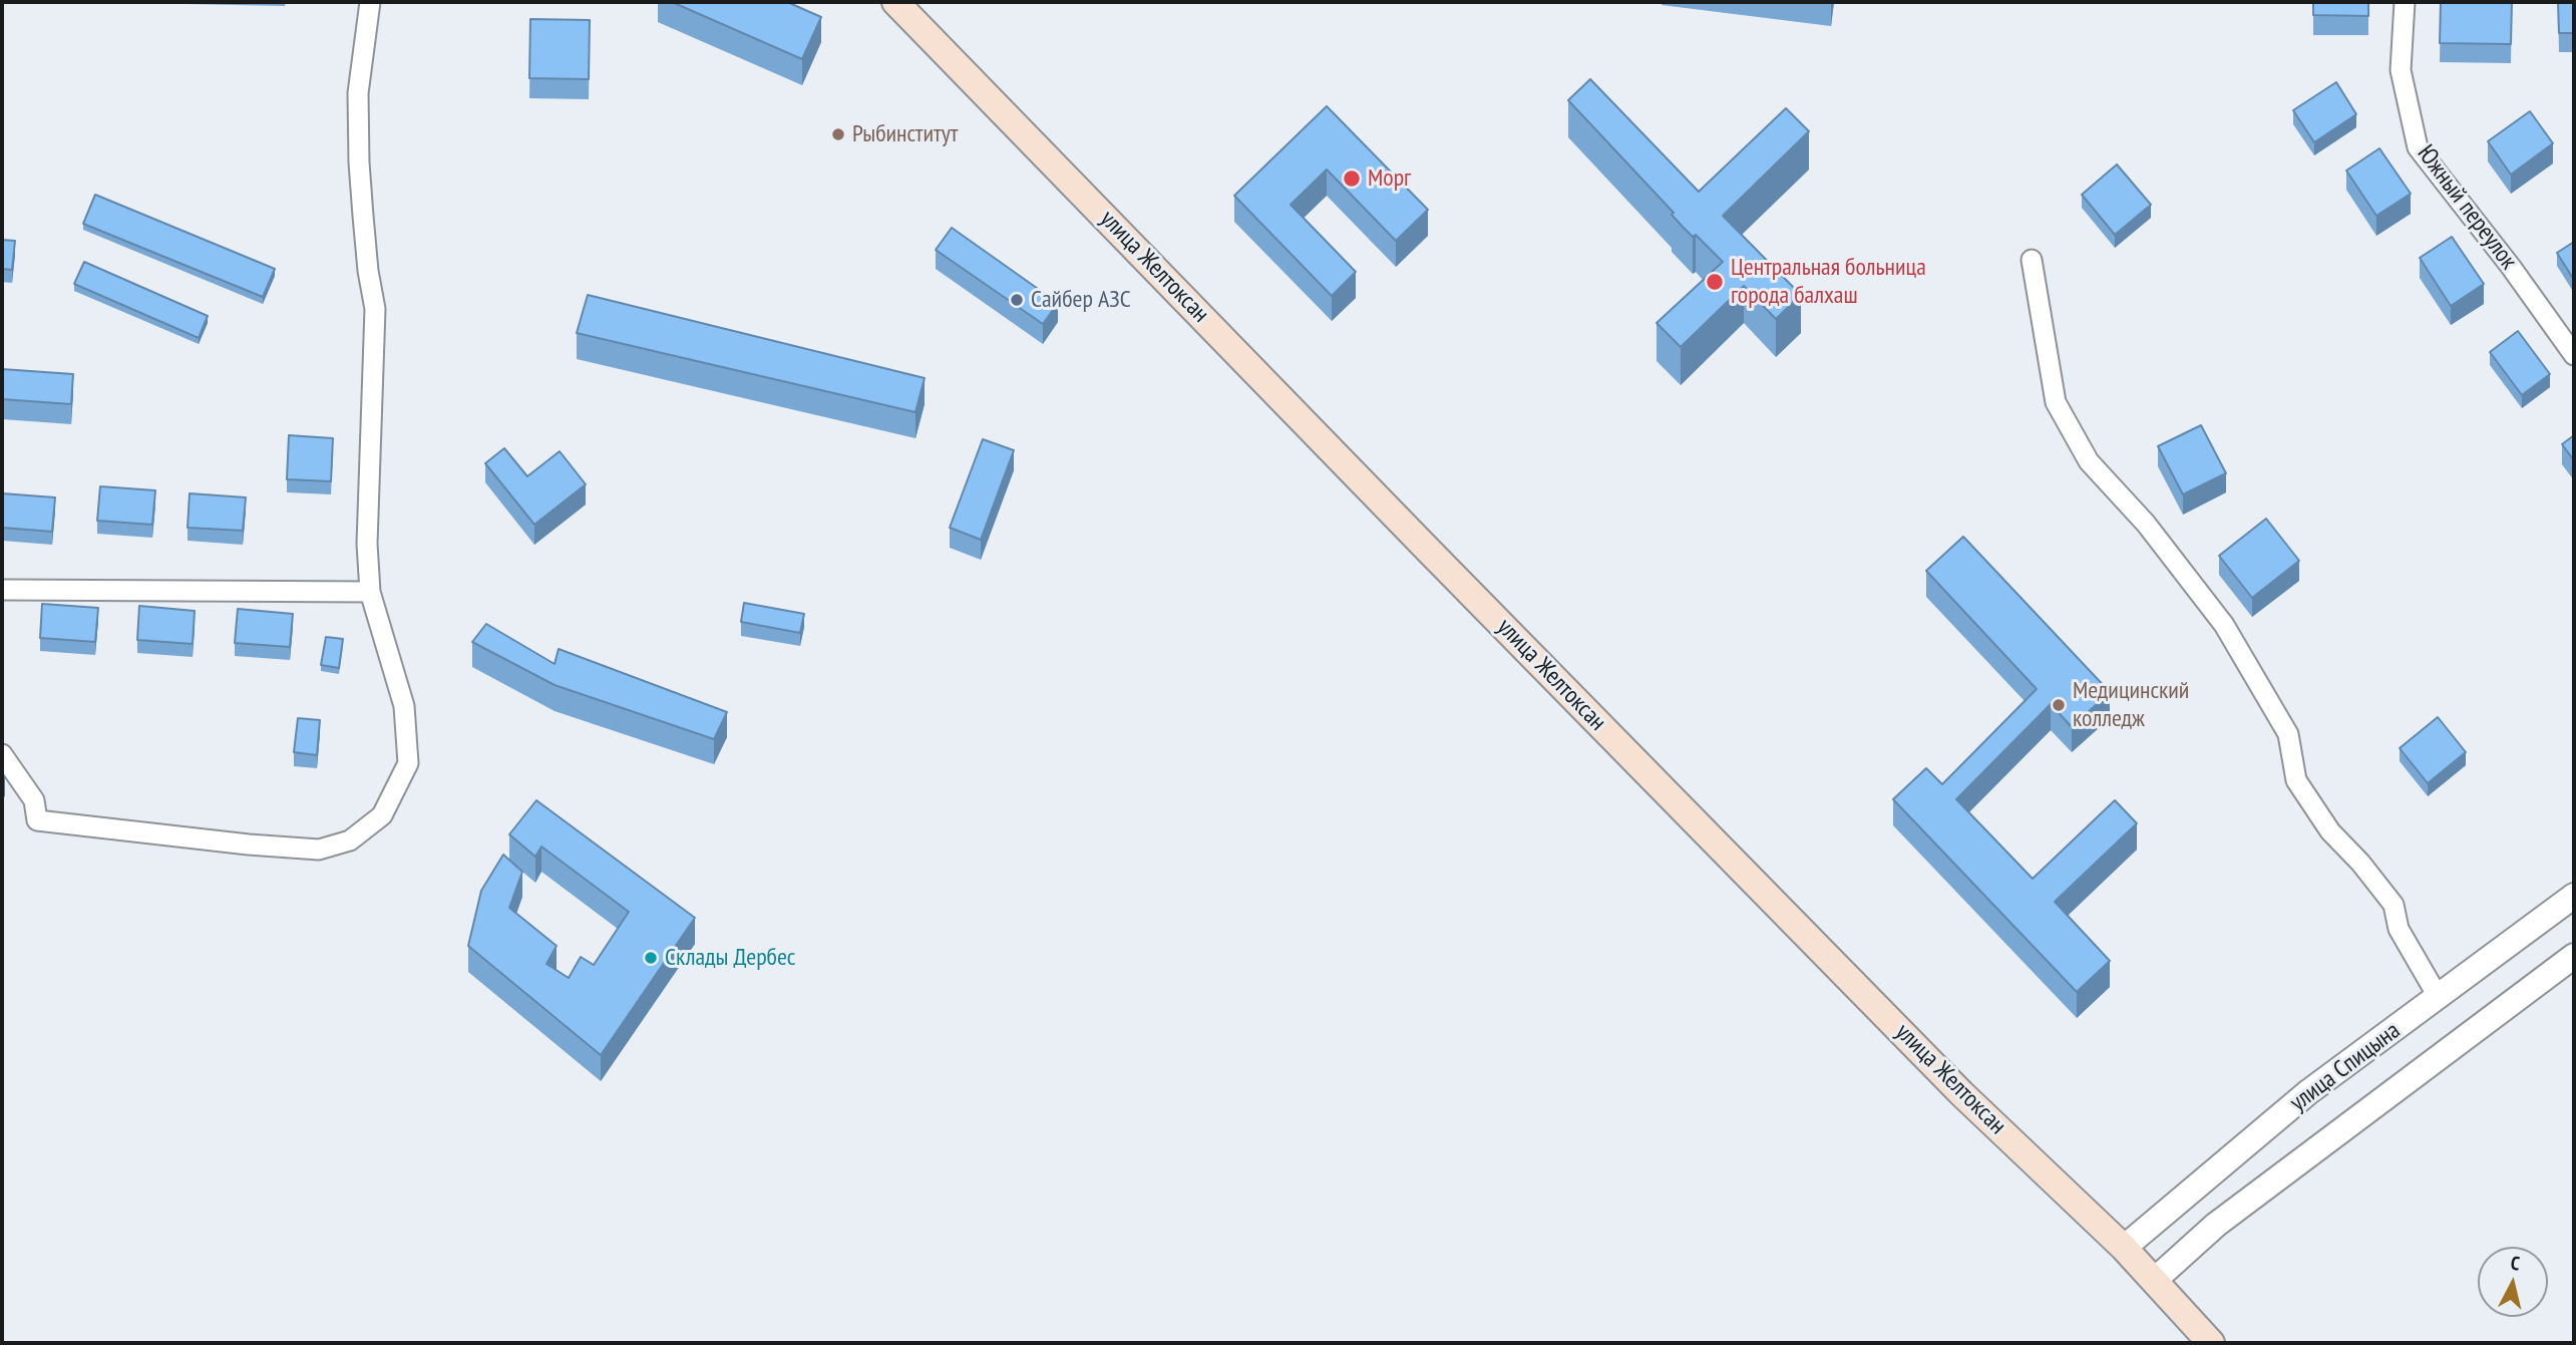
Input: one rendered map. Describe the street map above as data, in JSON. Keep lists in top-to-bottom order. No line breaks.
{"streets":{"main road":["улица Желтоксан"],"street":["Южный переулок","улица Спицына"]},"crossings":[["улица Желтоксан","улица Спицына"]],"places":["Рыбинститут","Морг","Центральная больница города балхаш","Сайбер АЗС","Медицинский колледж","Склады Дербес"],"north":"top"}
